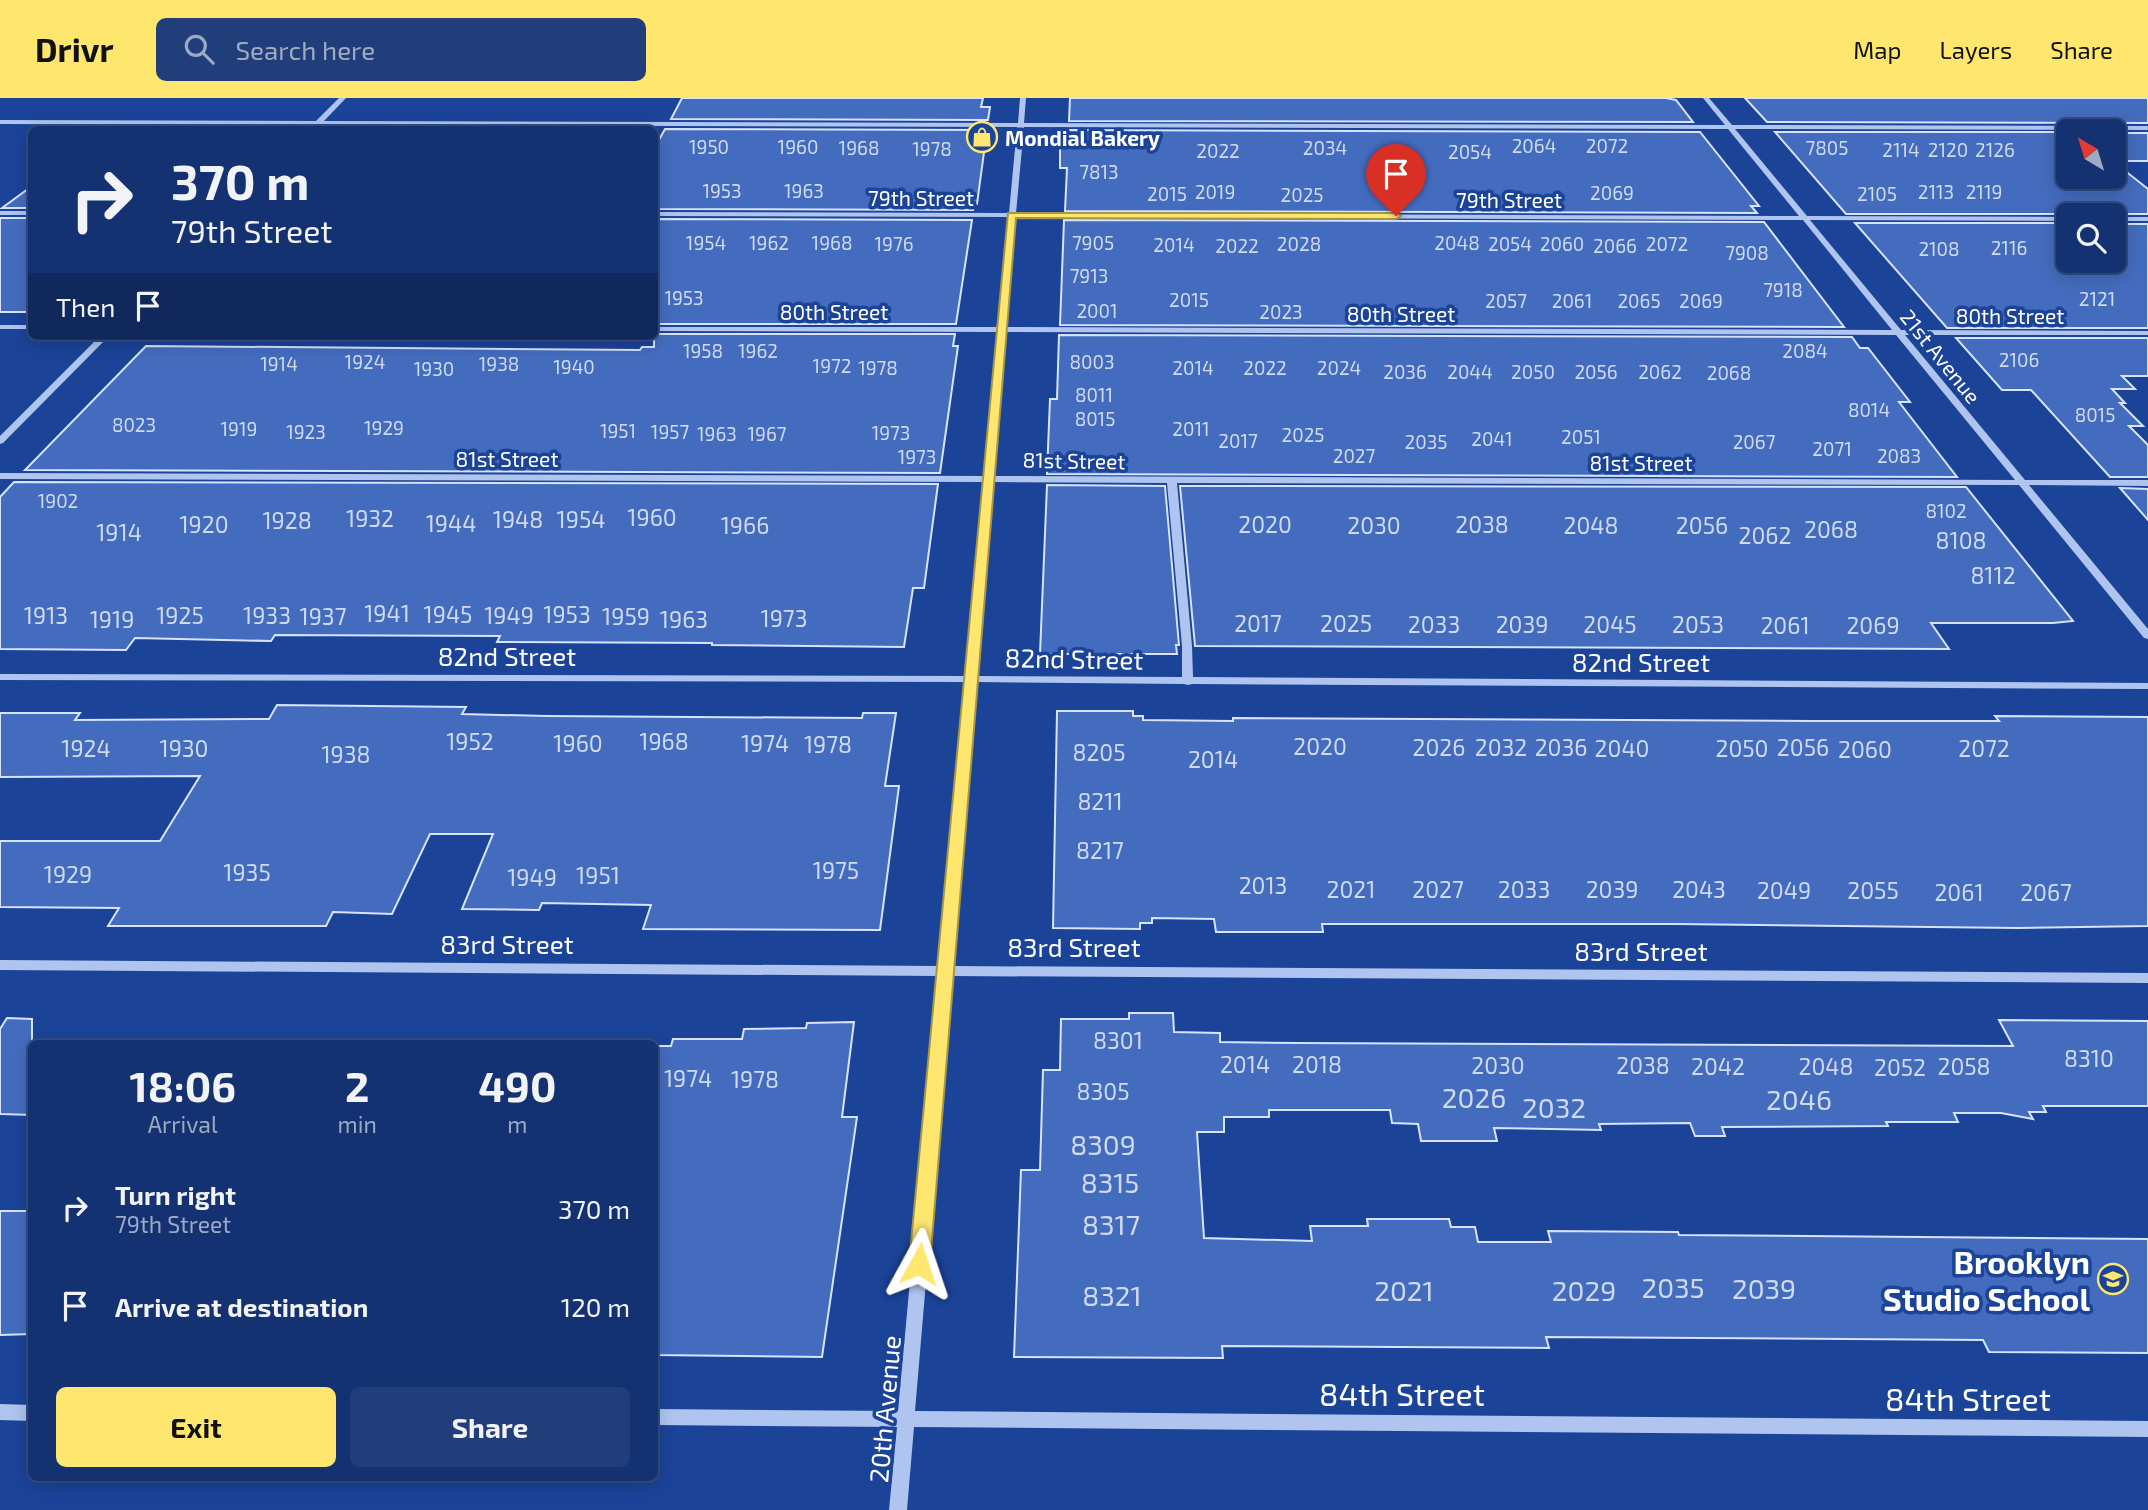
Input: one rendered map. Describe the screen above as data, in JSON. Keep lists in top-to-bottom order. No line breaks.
{"streets":{"street":["79th Street","80th Street","21st Avenue","81st Street","82nd Street","83rd Street","84th Street","20th Avenue"]},"crossings":[["79th Street","21st Avenue"],["79th Street","20th Avenue"],["80th Street","21st Avenue"],["80th Street","20th Avenue"],["21st Avenue","81st Street"],["81st Street","20th Avenue"],["82nd Street","20th Avenue"],["83rd Street","20th Avenue"],["84th Street","20th Avenue"]],"places":{"shop":["Mondial Bakery"],"school or university":["Brooklyn Studio School"]},"house_numbers":["2064","2072","1950","1960","1968","2034","7805","1978","2114","2120","2126","2022","2054","7813","1953","1963","2019","2113","2119","2069","2015","2105","2025","1954","1962","1968","7905","2048","1976","2028","2054","2060","2072","2014","2022","2066","2116","2108","7908","7913","7918","1953","2121","2015","2057","2061","2065","2069","2001","2023","1958","1962","2084","2106","1924","8003","1914","1938","1972","1940","1978","2014","2022","2024","1930","2036","2044","2050","2056","2062","2068","8011","8014","8015","8015","8023","1929","1919","2011","1951","1923","1957","1973","1963","1967","2025","2051","2041","2017","2035","2067","2071","2027","2083","1973","1902","8102","1960","1932","1948","1954","1928","1944","1920","2020","2038","1966","2030","2048","2056","2068","1914","2062","8108","8112","1941","1945","1953","1913","1925","1933","1949","1937","1959","1973","1919","1963","2017","2025","2033","2039","2045","2053","2061","2069","1952","1968","1960","1974","1978","2020","2026","2032","2036","2056","1924","1930","2040","2050","2072","2060","8205","1938","2014","8211","8217","1975","1935","1929","1951","1949","2013","2021","2027","2033","2039","2043","2049","2055","2061","2067","8301","8310","2014","2018","2030","2038","2042","2048","2058","2052","1974","1978","8305","2026","2046","2032","8309","8315","8317","2035","2039","2021","2029","8321"],"north":"top left","page":{"header":"Drivr","search":"Search here","nav":["Map","Layers","Share"],"turn":["370 m","79th Street"],"then":"Then","eta":["18:06","Arrival","2","min","490","m"],"list":[{"name":"Turn right","note":"79th Street","value":"370 m"},{"name":"Arrive at destination","value":"120 m"}],"buttons":["Exit","Share"]}}
